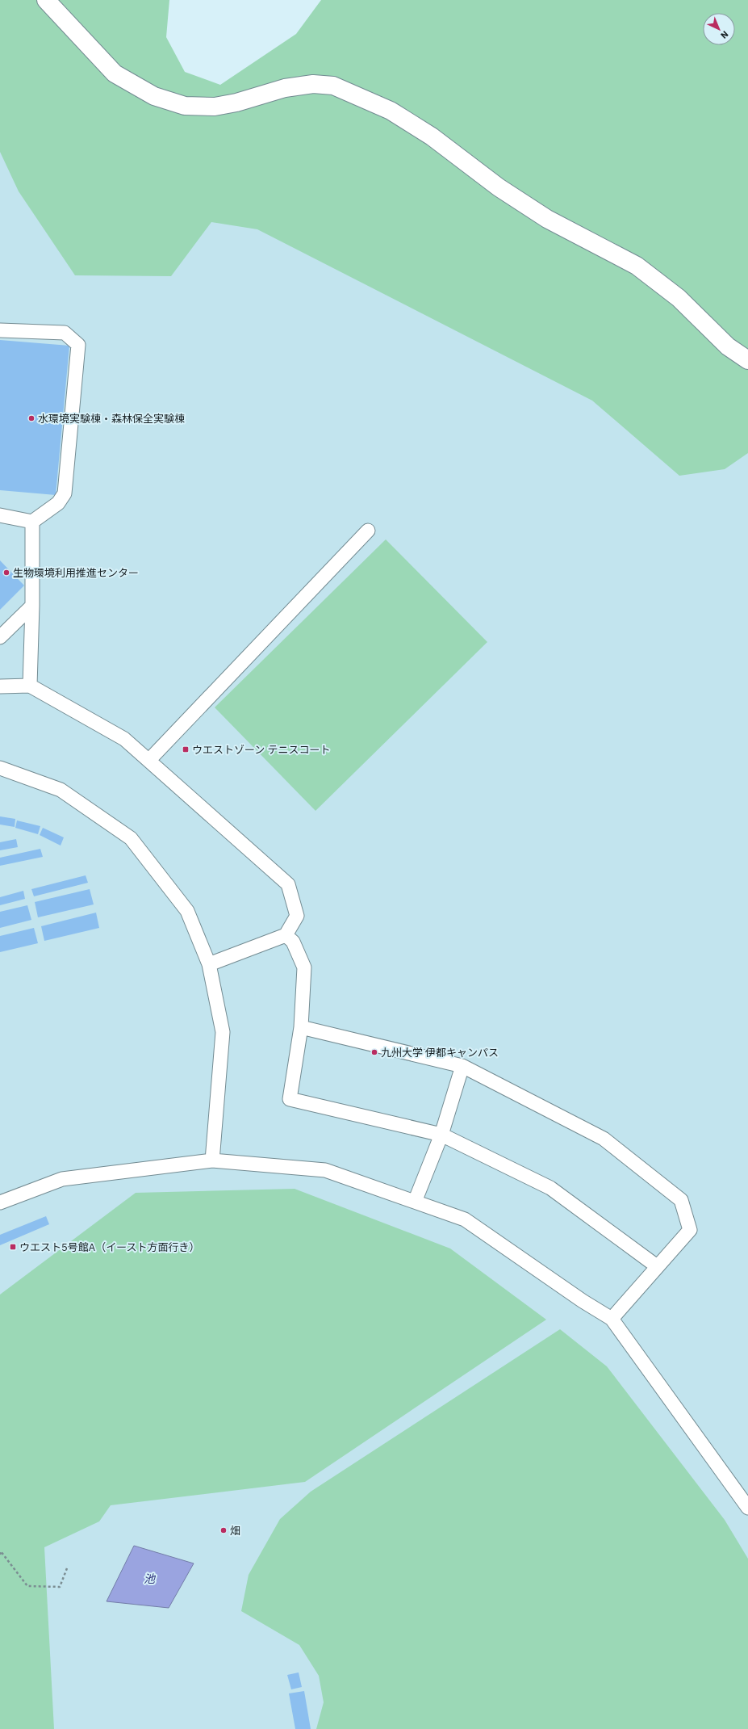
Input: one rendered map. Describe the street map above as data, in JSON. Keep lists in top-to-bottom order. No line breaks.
{"water":["池"],"places":{"other":["水環境実験棟・森林保全実験棟","生物環境利用推進センター","九州大学 伊都キャンパス","畑"],"transit":["ウエストゾーン テニスコート","ウエスト5号館A（イースト方面行き）"]},"north":"bottom right"}
